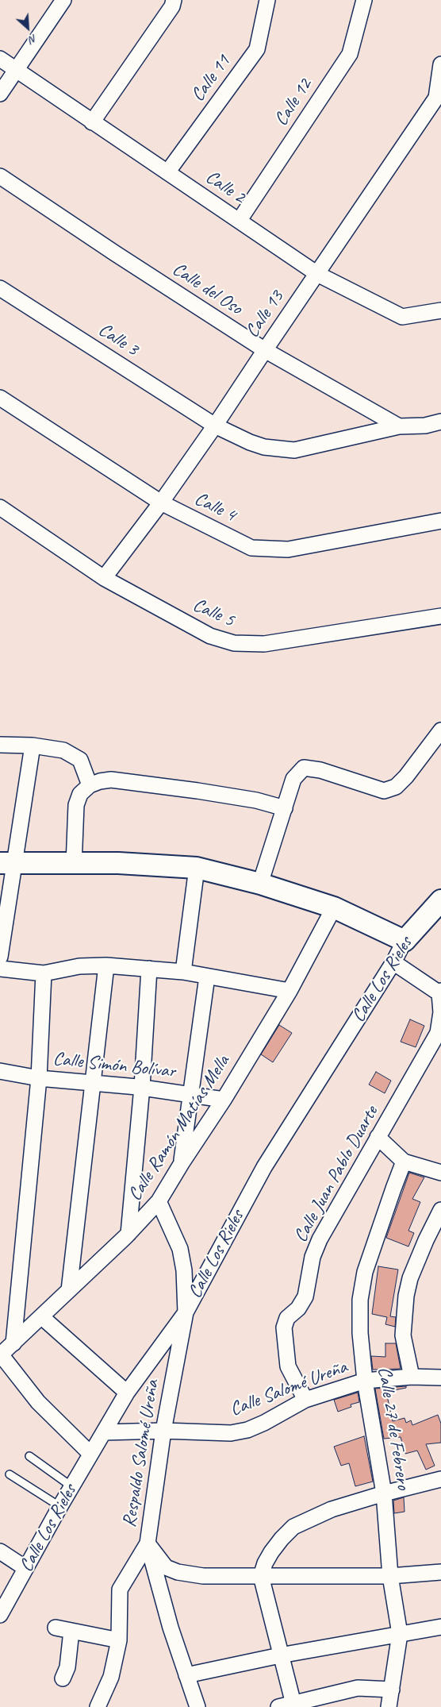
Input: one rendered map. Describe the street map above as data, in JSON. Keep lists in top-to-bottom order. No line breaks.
{"streets":{"street":["Calle 11","Calle 12","Calle 2","Calle del Oso","Calle 13","Calle 3","Calle 4","Calle 5","Calle Los Rieles","Calle Simón Bolívar","Calle Ramón Matías Mella","Calle Juan Pablo Duarte","Calle Salomé Ureña","Calle 27 de Febrero","Respaldo Salomé Ureña"]},"crossings":[["Calle 11","Calle 2"],["Calle 12","Calle 2"],["Calle 2","Calle 13"],["Calle del Oso","Calle 13"],["Calle del Oso","Calle 3"],["Calle 13","Calle 3"],["Calle 13","Calle 4"],["Calle 13","Calle 5"],["Calle Los Rieles","Calle Salomé Ureña"],["Calle Los Rieles","Respaldo Salomé Ureña"],["Calle Simón Bolívar","Calle Ramón Matías Mella"],["Calle Ramón Matías Mella","Respaldo Salomé Ureña"],["Calle Juan Pablo Duarte","Calle Salomé Ureña"],["Calle Salomé Ureña","Calle 27 de Febrero"],["Calle Salomé Ureña","Respaldo Salomé Ureña"]],"north":"bottom right"}
